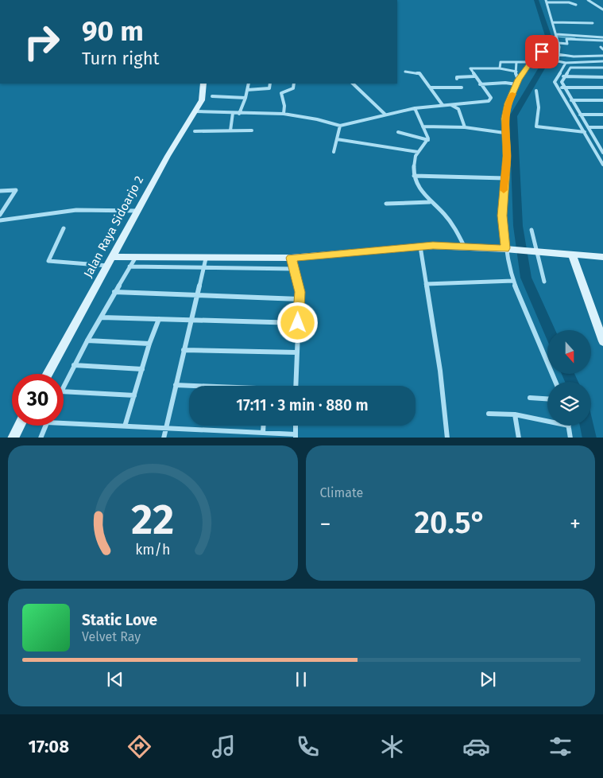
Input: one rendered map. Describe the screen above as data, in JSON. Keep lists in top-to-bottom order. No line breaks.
{"streets":{"street":["Jalan Raya Sidoarjo 2"]},"north":"bottom","page":{"turn":["90 m","Turn right"],"limit":"30","trip":"17:11 · 3 min · 880 m","tile":"Climate","heat":["−","20.5°","+"],"song":["Static Love","Velvet Ray"],"tabs":"17:08","gauge":["22","km/h"]}}
